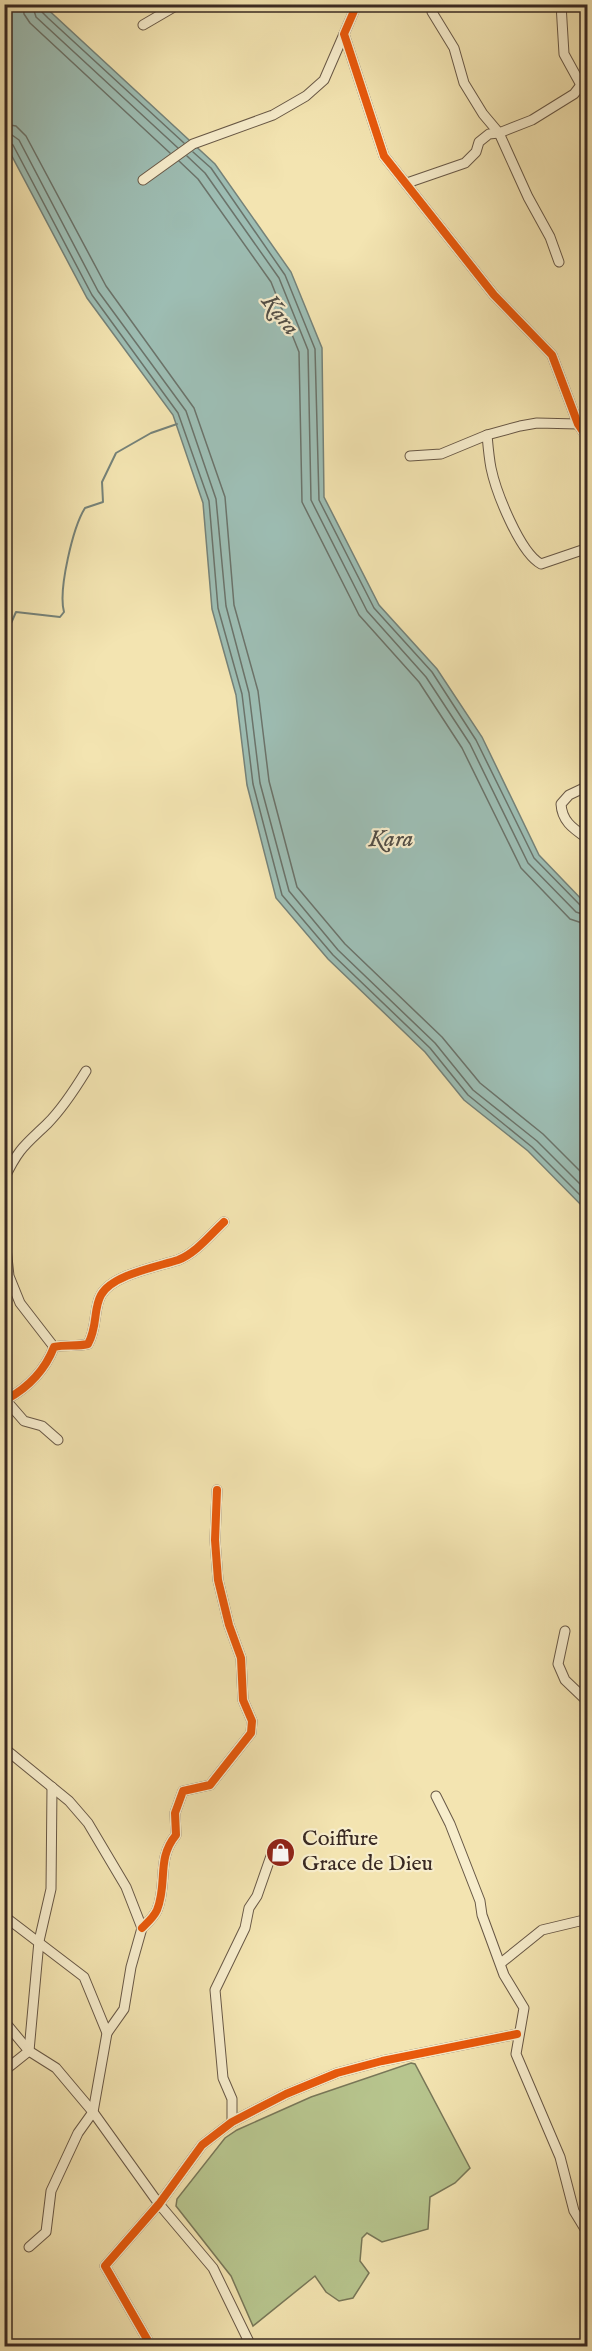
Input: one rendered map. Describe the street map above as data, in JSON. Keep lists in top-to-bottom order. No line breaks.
{"water":["Kara"],"places":{"shop":["Coiffure Grace de Dieu"]}}
